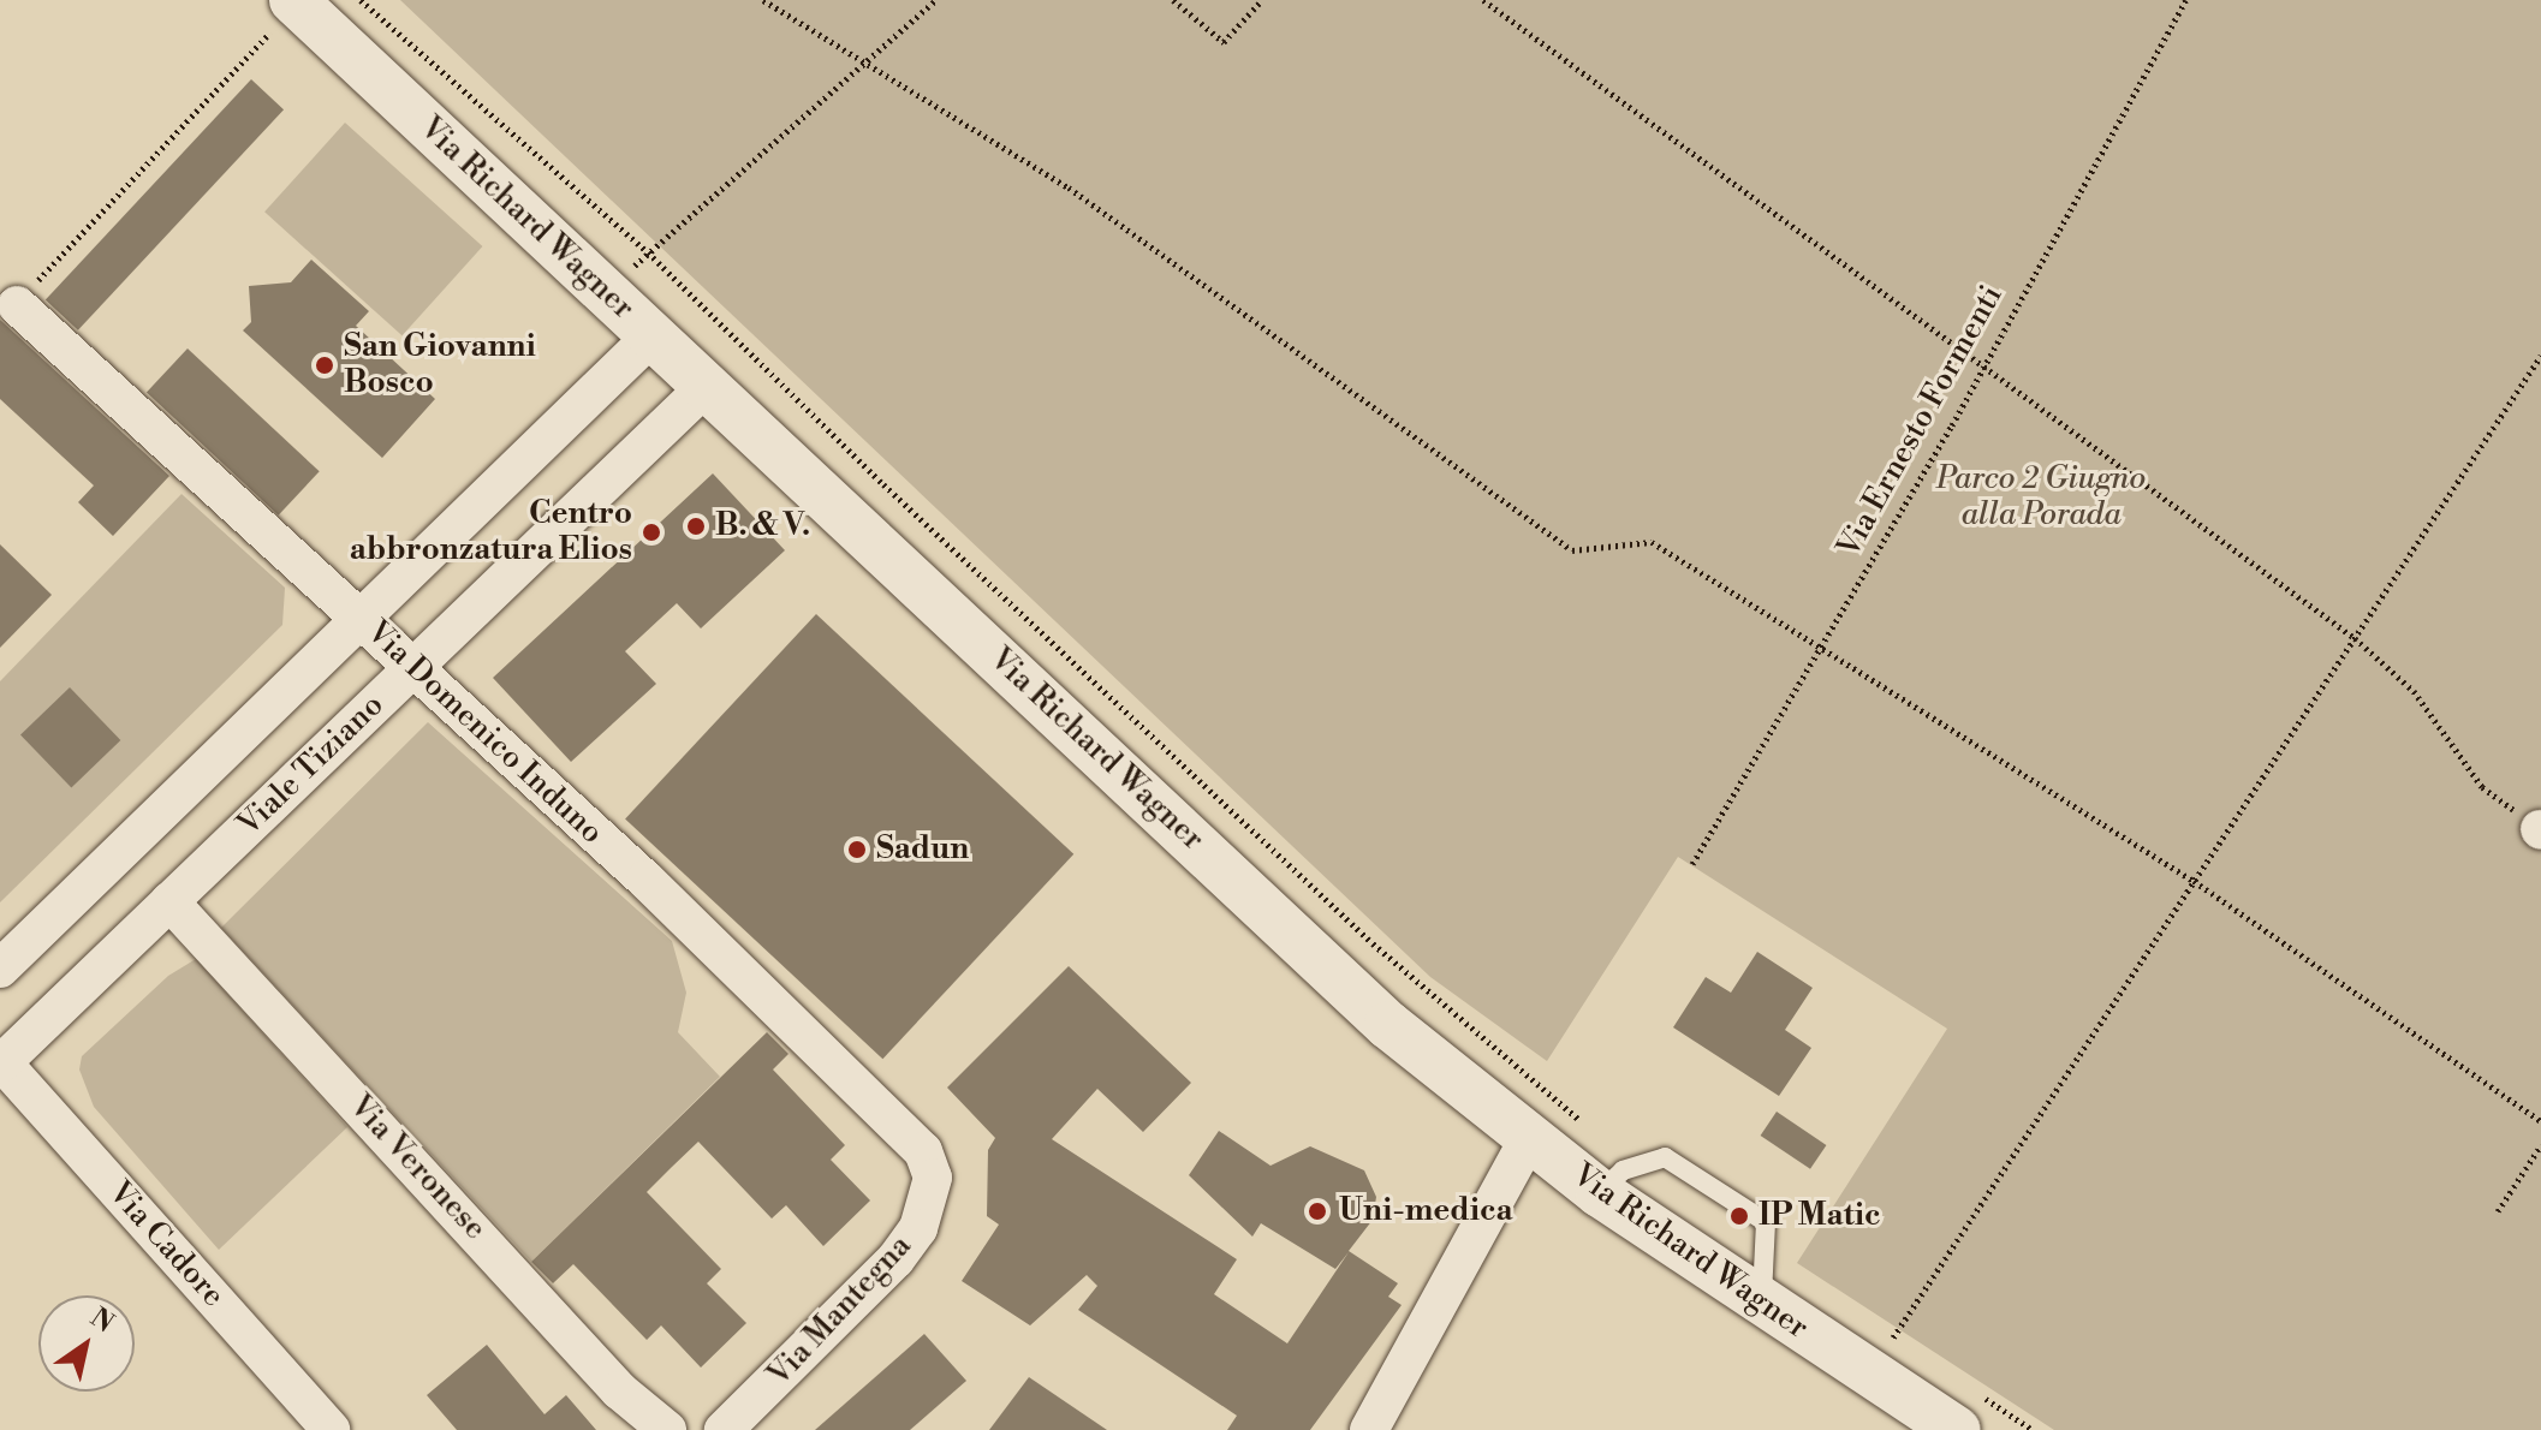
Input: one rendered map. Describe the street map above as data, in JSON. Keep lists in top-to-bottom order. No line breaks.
{"streets":{"street":["Via Richard Wagner","Via Domenico Induno","Viale Tiziano","Via Veronese","Via Cadore","Via Mantegna"],"path":["Via Ernesto Formenti"]},"crossings":[["Via Richard Wagner","Viale Tiziano"],["Via Domenico Induno","Viale Tiziano"],["Via Domenico Induno","Via Mantegna"],["Viale Tiziano","Via Veronese"],["Viale Tiziano","Via Cadore"]],"parks":["Parco 2 Giugno alla Porada"],"places":["San Giovanni Bosco","B. & V.","Centro abbronzatura Elios","Sadun","Uni-medica","IP Matic"],"north":"top right"}
